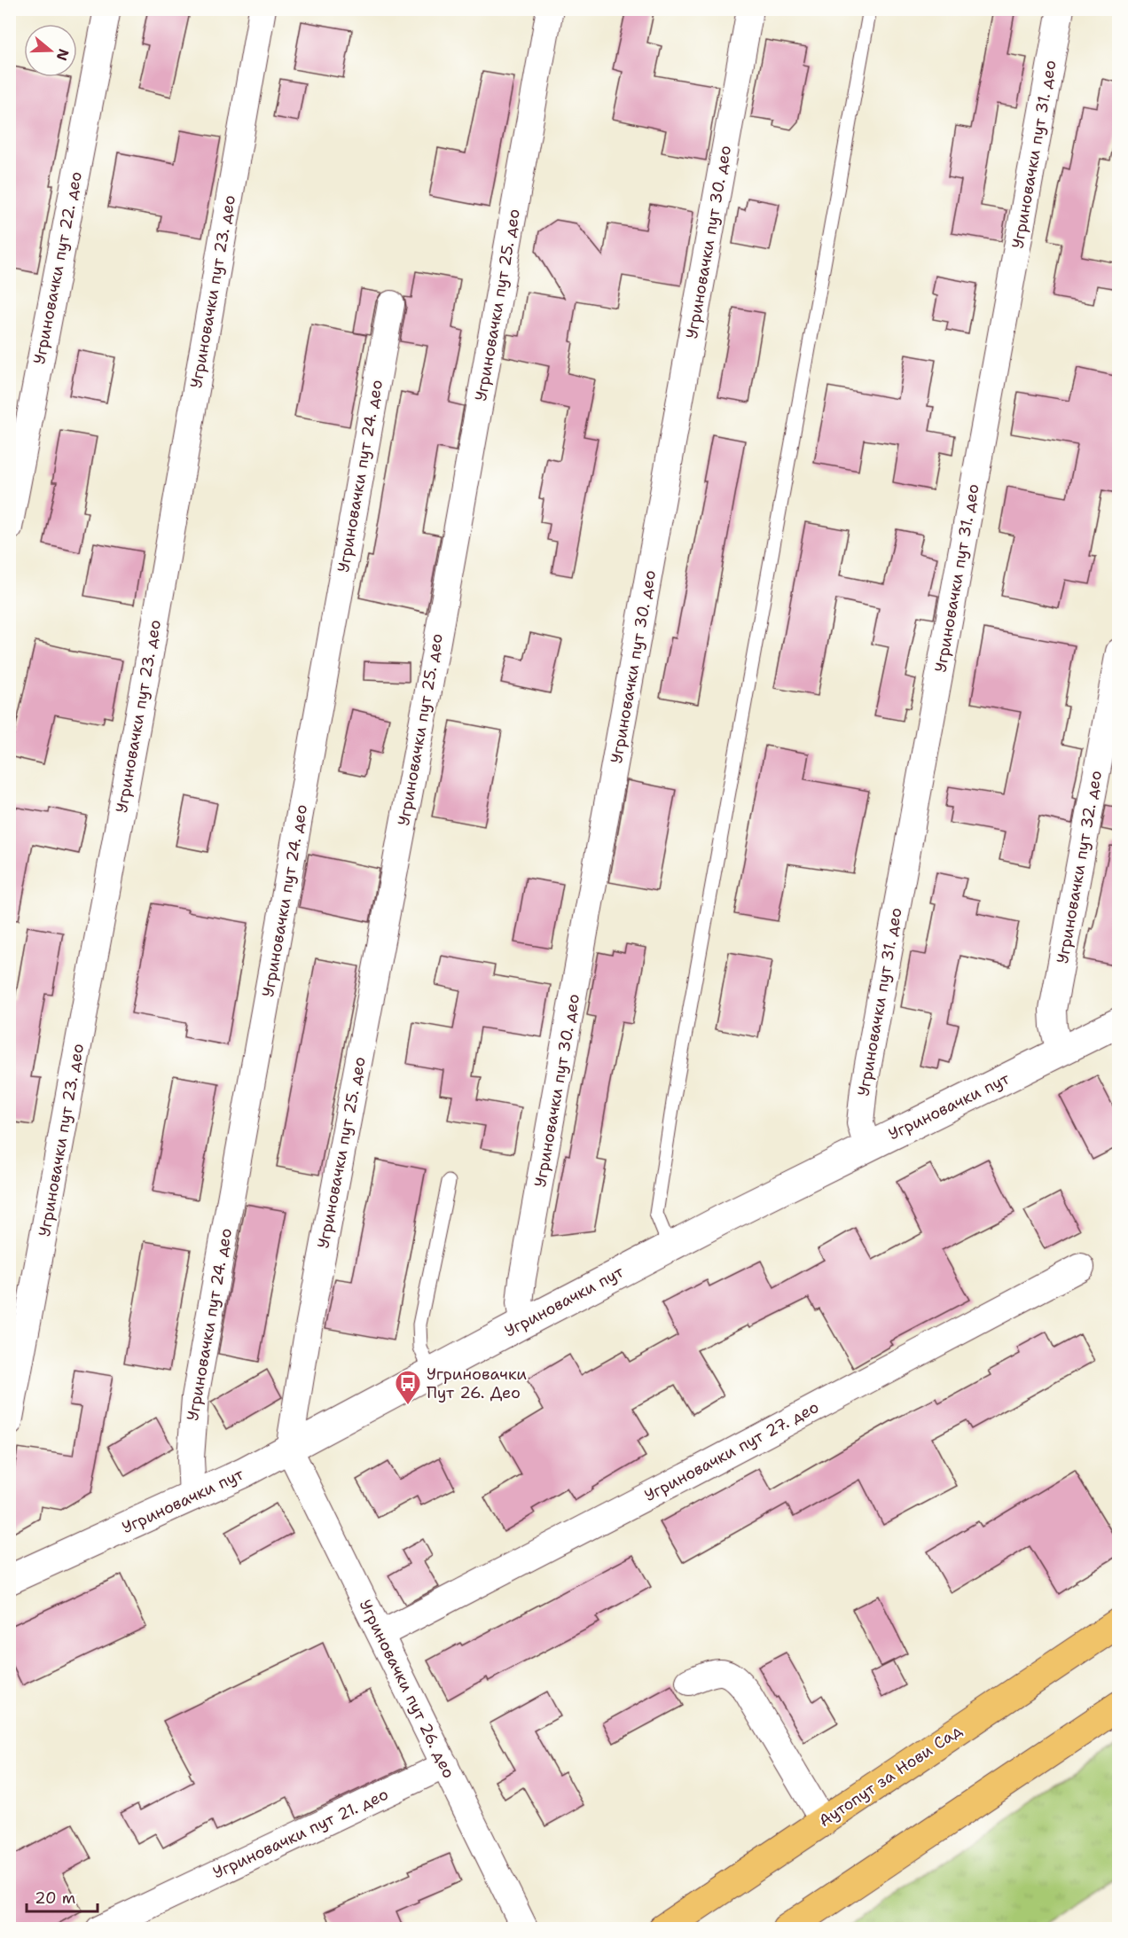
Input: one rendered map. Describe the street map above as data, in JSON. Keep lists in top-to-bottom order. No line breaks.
{"streets":{"main road":["Аутопут за Нови Сад"],"street":["Угриновачки пут 31. део","Угриновачки пут 30. део","Угриновачки пут 22. део","Угриновачки пут 23. део","Угриновачки пут 25. део","Угриновачки пут 24. део","Угриновачки пут 32. део","Угриновачки пут","Угриновачки пут 27. део","Угриновачки пут 26. део","Угриновачки пут 21. део"]},"crossings":[["Угриновачки пут 31. део","Угриновачки пут"],["Угриновачки пут 30. део","Угриновачки пут"],["Угриновачки пут 25. део","Угриновачки пут"],["Угриновачки пут 25. део","Угриновачки пут 26. део"],["Угриновачки пут 24. део","Угриновачки пут"],["Угриновачки пут 32. део","Угриновачки пут"],["Угриновачки пут","Угриновачки пут 26. део"],["Угриновачки пут 27. део","Угриновачки пут 26. део"],["Угриновачки пут 26. део","Угриновачки пут 21. део"]],"places":{"bus stop":["Угриновачки Пут 26. Део"]},"scale_bar":"20 m","north":"right"}
